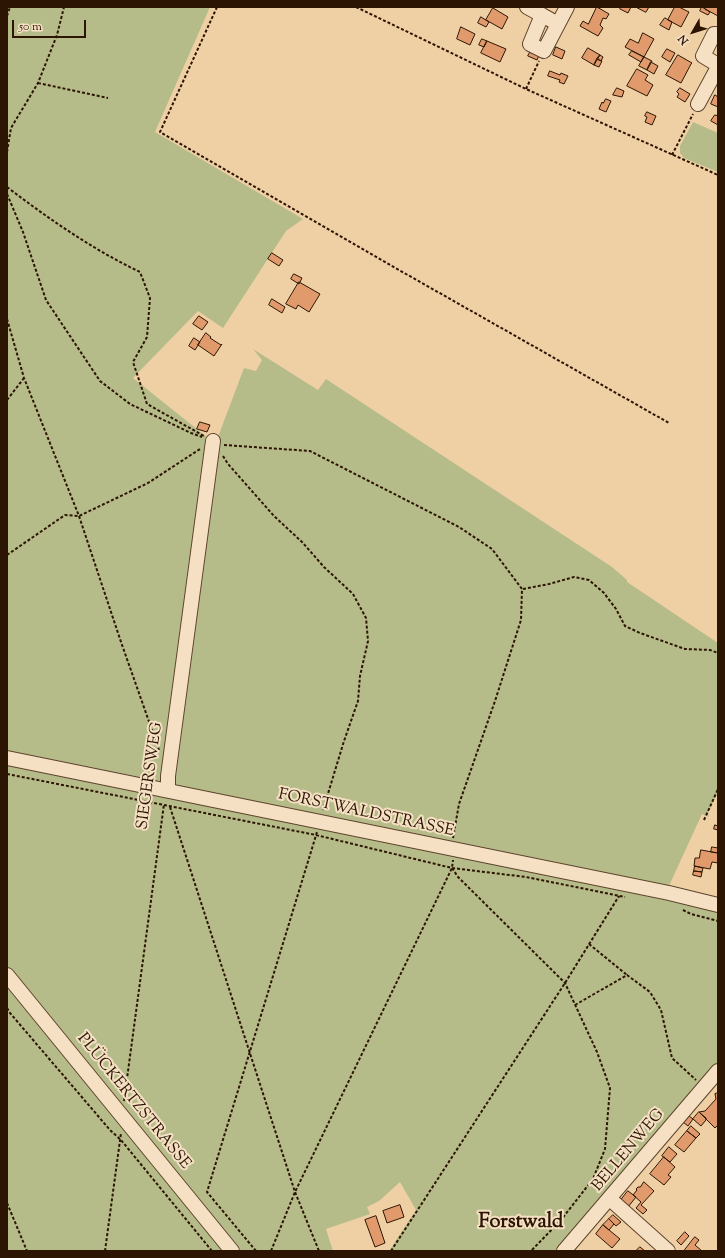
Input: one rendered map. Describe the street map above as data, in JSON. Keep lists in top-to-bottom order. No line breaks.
{"streets":{"street":["SIEGERSWEG","FORSTWALDSTRASSE","PLÜCKERTZSTRASSE","BELLENWEG"]},"crossings":[["SIEGERSWEG","FORSTWALDSTRASSE"],["SIEGERSWEG","PLÜCKERTZSTRASSE"]],"districts":["Forstwald"],"scale_bar":"50 m","north":"bottom left"}
